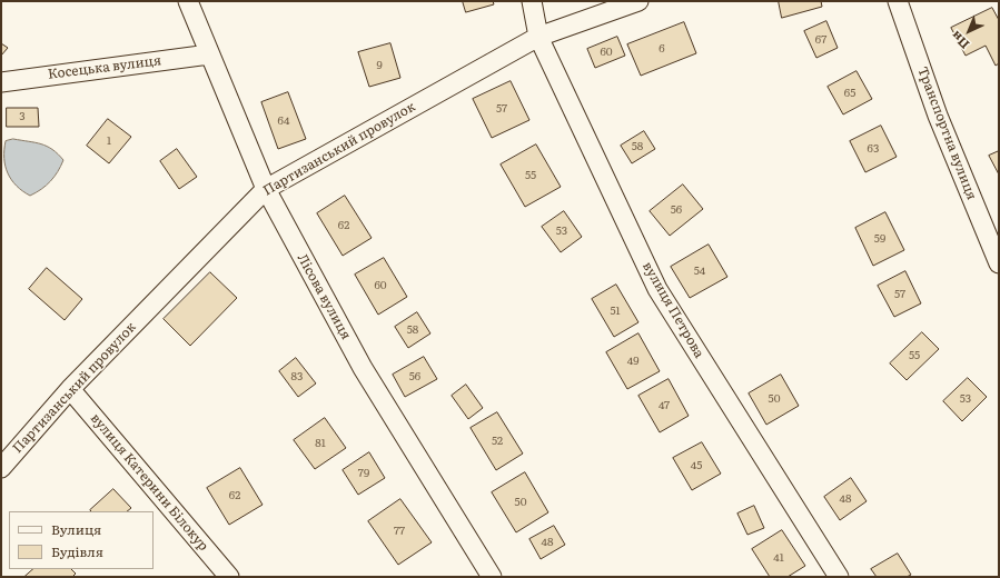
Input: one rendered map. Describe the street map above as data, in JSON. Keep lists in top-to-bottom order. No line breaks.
{"streets":{"street":["Косецька вулиця","Транспортна вулиця","Партизанський провулок","Лісова вулиця","вулиця Петрова","вулиця Катерини Білокур"]},"crossings":[["Косецька вулиця","Лісова вулиця"],["Партизанський провулок","Лісова вулиця"],["Партизанський провулок","вулиця Петрова"],["Партизанський провулок","вулиця Катерини Білокур"]],"house_numbers":["67","6","60","9","65","57","3","64","1","58","63","55","56","62","53","59","54","60","57","51","58","55","49","83","56","50","53","47","52","81","45","79","62","48","50","77","48","41"],"legend":["Вулиця","Будівля"],"north":"bottom left"}
